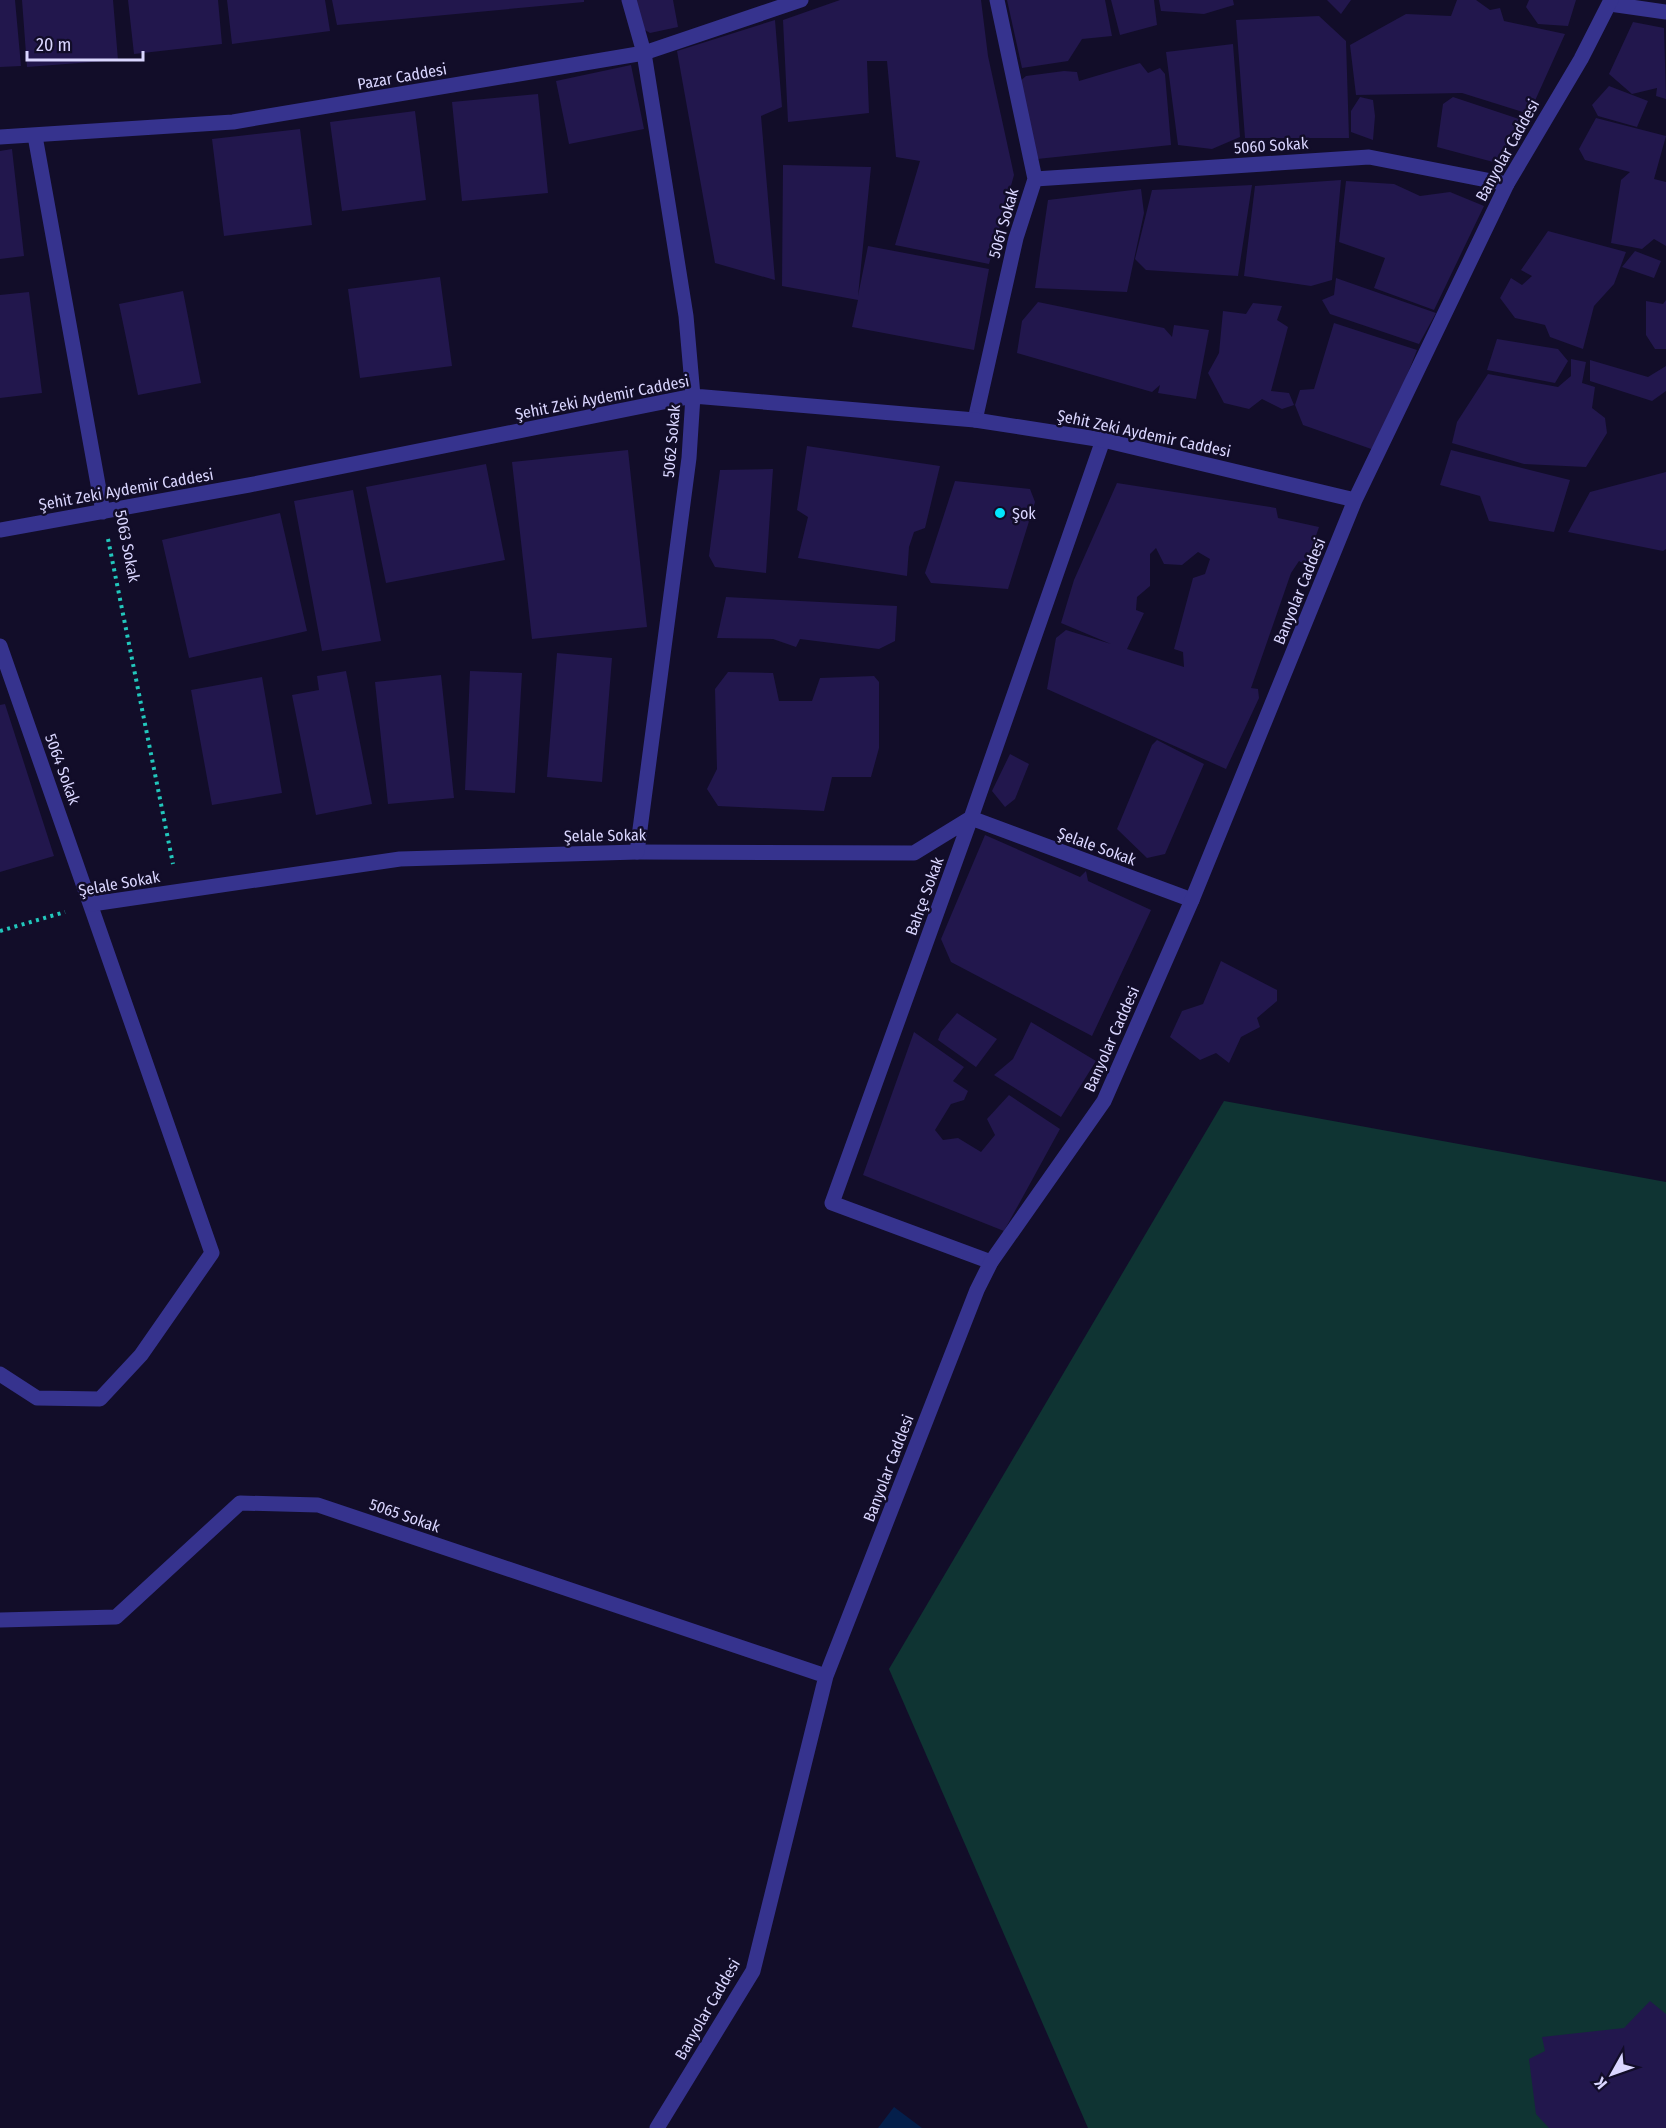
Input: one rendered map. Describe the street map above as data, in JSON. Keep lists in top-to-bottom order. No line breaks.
{"streets":{"street":["Pazar Caddesi","5060 Sokak","Banyolar Caddesi","5061 Sokak","Şehit Zeki Aydemir Caddesi","5062 Sokak","5063 Sokak","5064 Sokak","Şelale Sokak","Bahçe Sokak","5065 Sokak"]},"crossings":[["Pazar Caddesi","5062 Sokak"],["Pazar Caddesi","5063 Sokak"],["5060 Sokak","Banyolar Caddesi"],["5060 Sokak","5061 Sokak"],["Banyolar Caddesi","Şehit Zeki Aydemir Caddesi"],["Banyolar Caddesi","Şelale Sokak"],["Banyolar Caddesi","Bahçe Sokak"],["Banyolar Caddesi","5065 Sokak"],["5061 Sokak","Şehit Zeki Aydemir Caddesi"],["Şehit Zeki Aydemir Caddesi","5062 Sokak"],["Şehit Zeki Aydemir Caddesi","5063 Sokak"],["Şehit Zeki Aydemir Caddesi","Bahçe Sokak"],["5062 Sokak","Şelale Sokak"],["5063 Sokak","Şelale Sokak"],["5064 Sokak","Şelale Sokak"],["Şelale Sokak","Bahçe Sokak"]],"places":["Şok"],"scale_bar":"20 m","north":"bottom left"}
